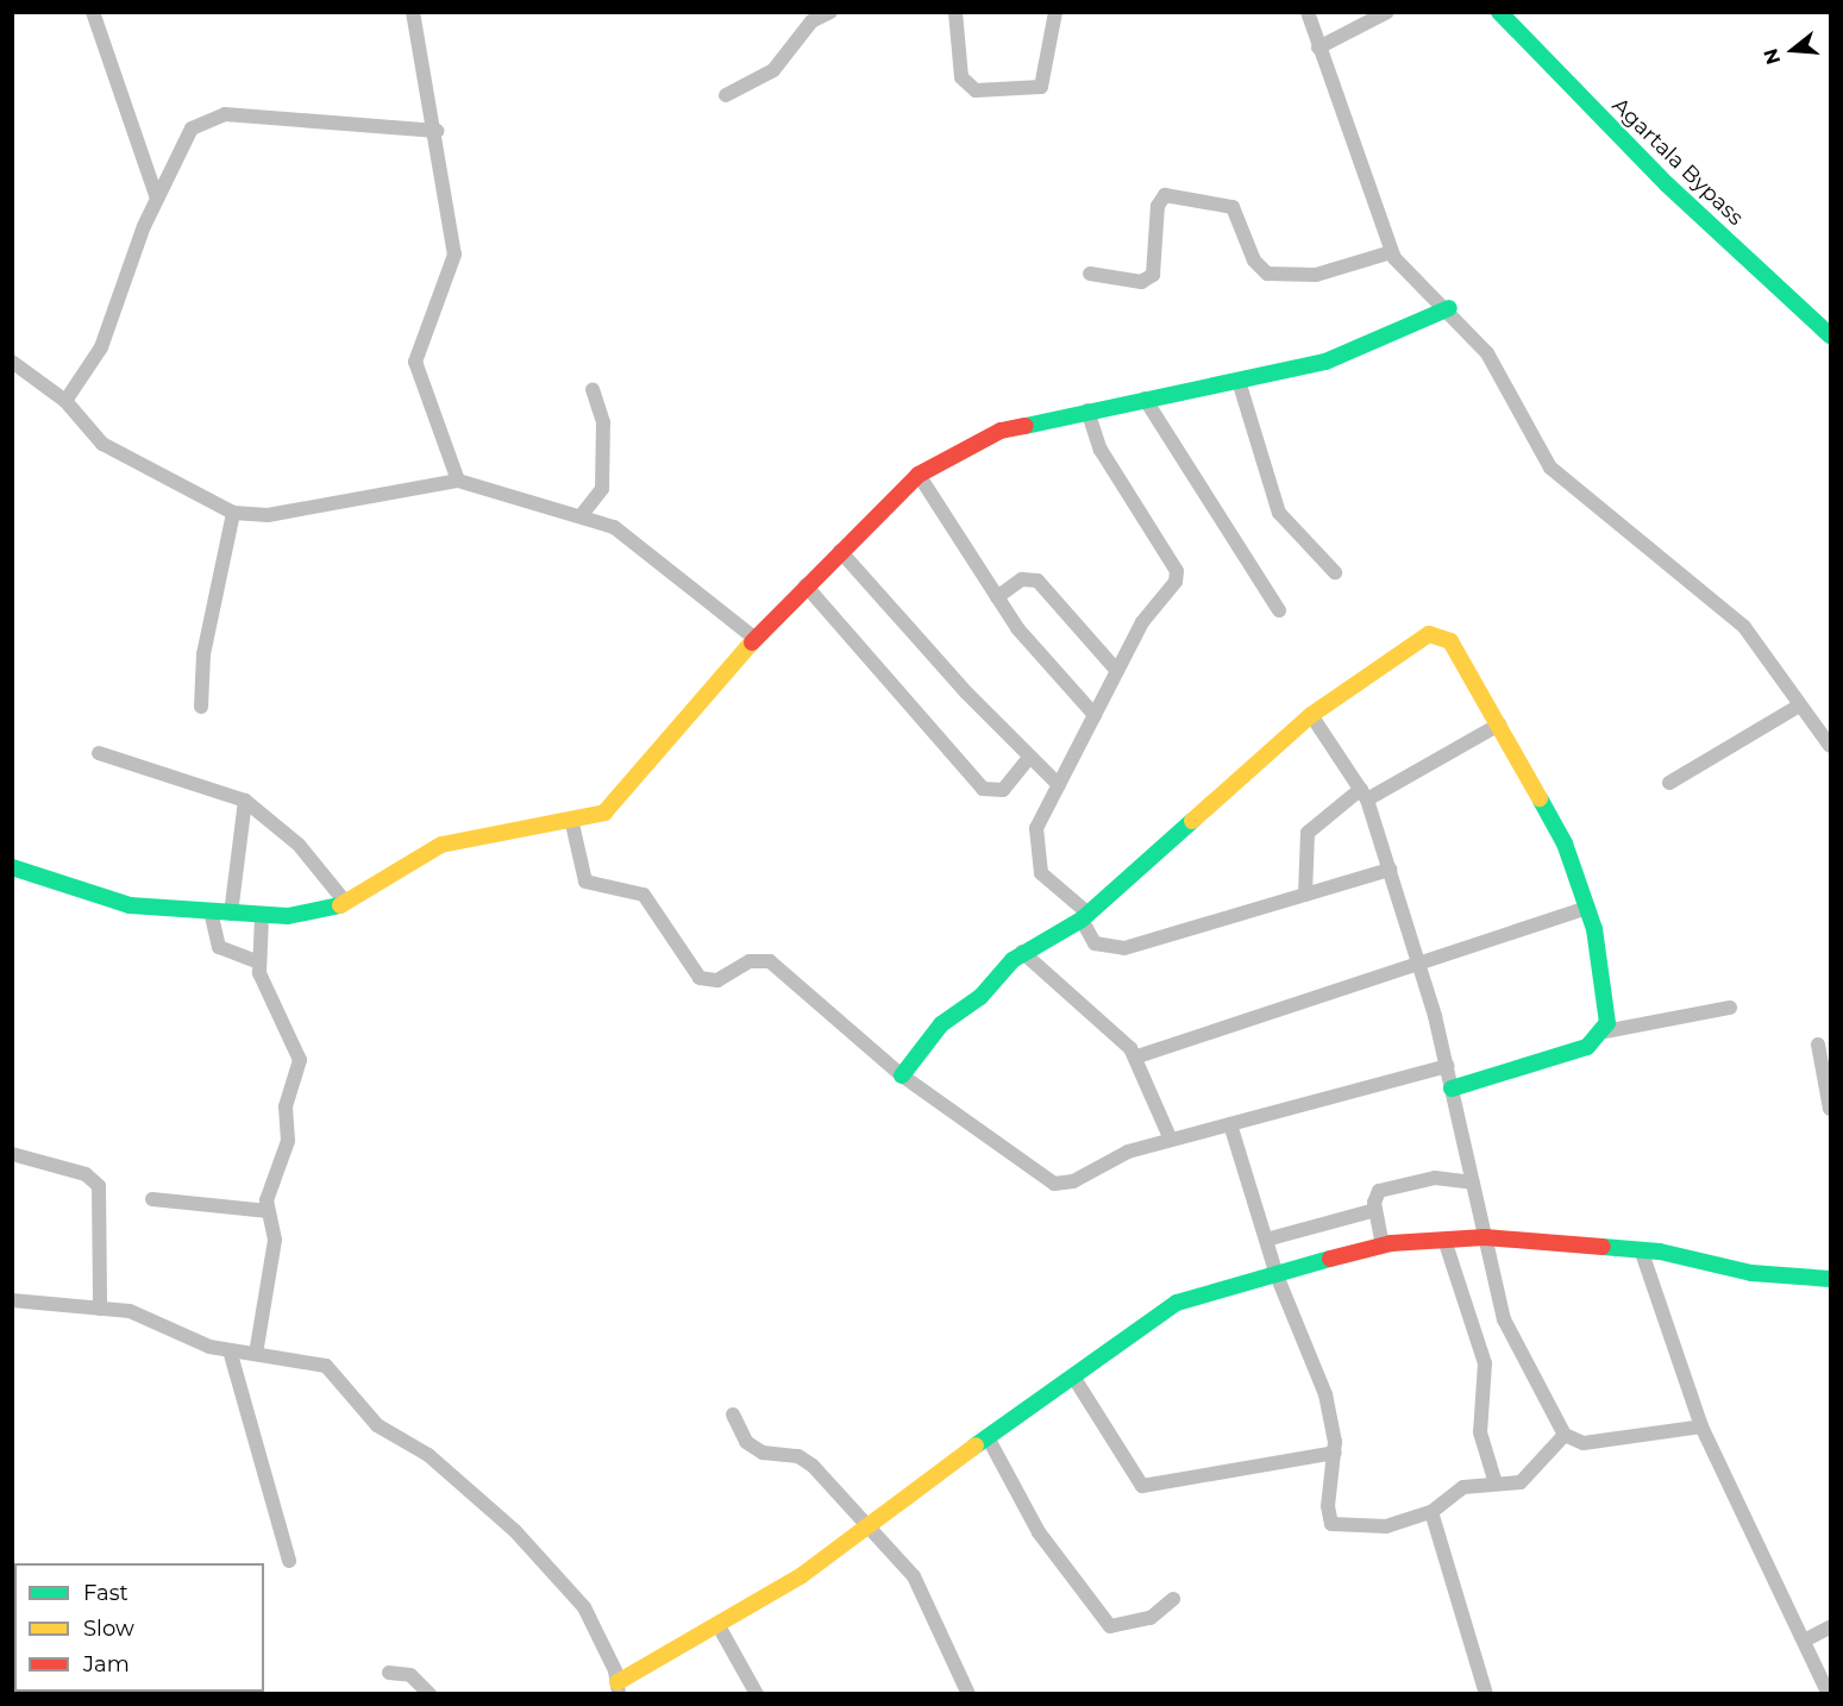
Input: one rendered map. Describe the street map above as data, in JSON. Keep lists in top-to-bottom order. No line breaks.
{"streets":{"main road":["Agartala Bypass"]},"legend":["Fast","Slow","Jam"],"north":"left"}
